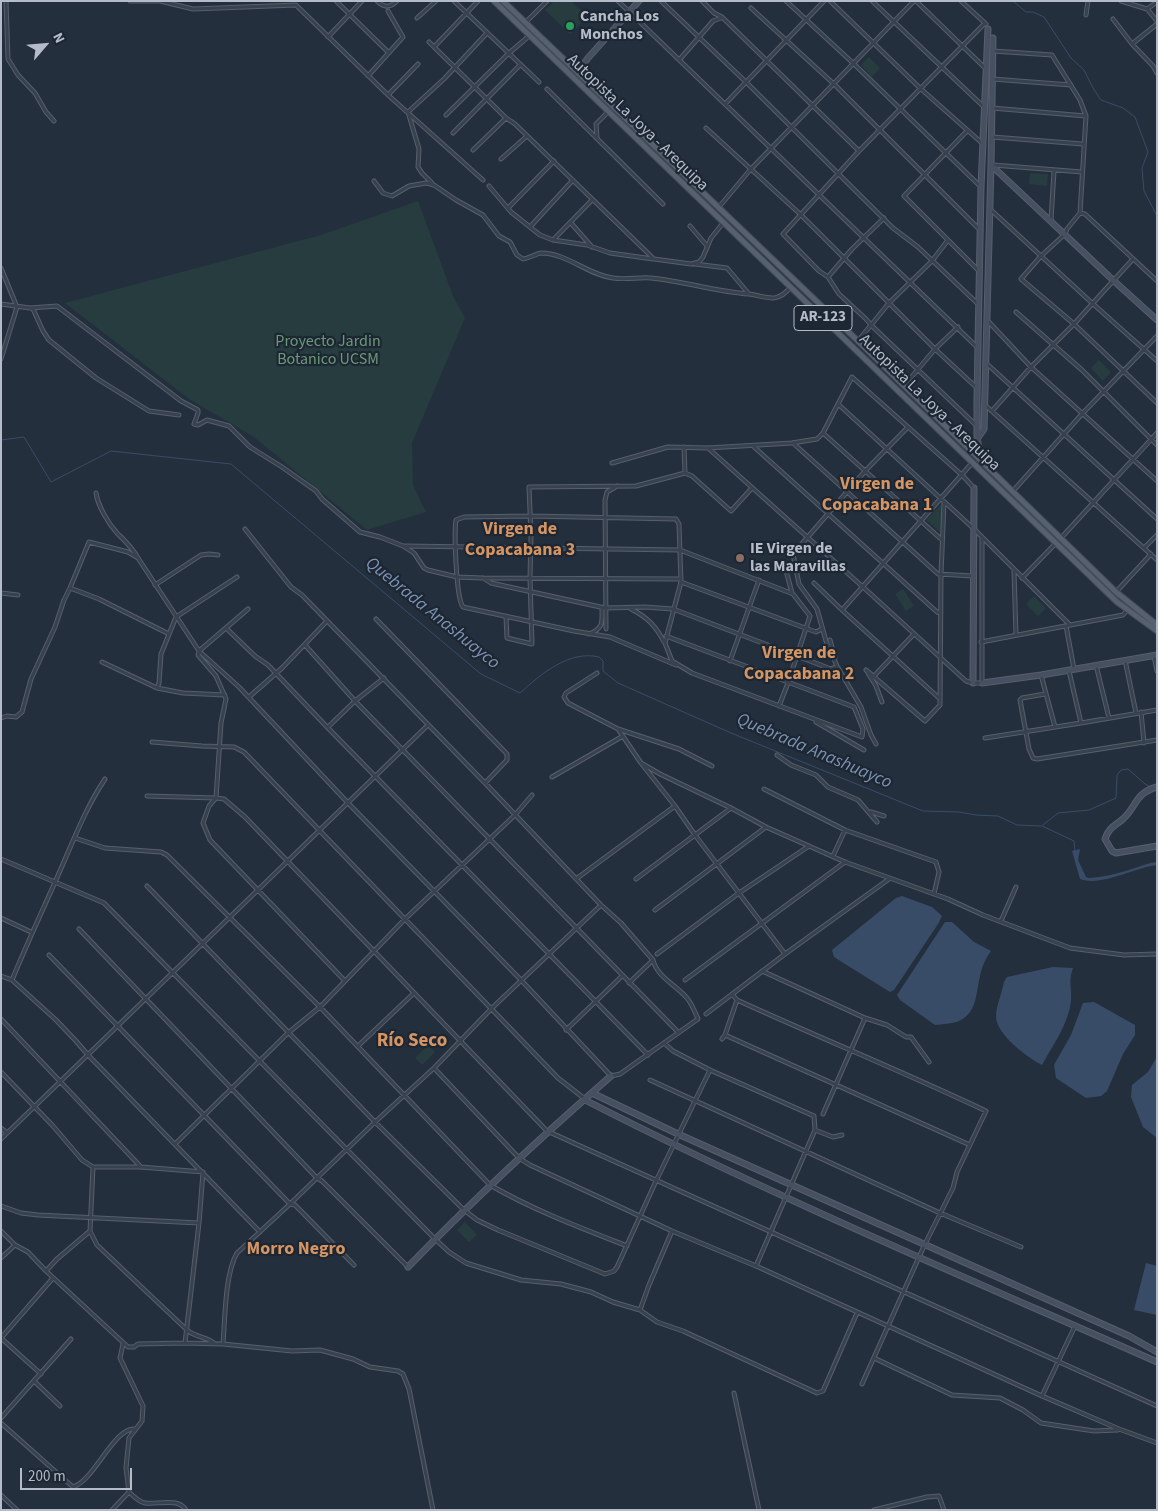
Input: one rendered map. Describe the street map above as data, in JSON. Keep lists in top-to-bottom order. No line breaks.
{"streets":{"main road":["Autopista La Joya - Arequipa","AR-123"]},"districts":["Virgen de Copacabana 1","Virgen de Copacabana 3","Virgen de Copacabana 2","Río Seco","Morro Negro"],"water":["Quebrada Anashuayco"],"parks":["Proyecto Jardin Botanico UCSM"],"places":["Cancha Los Monchos","IE Virgen de las Maravillas"],"scale_bar":"200 m","north":"top right"}
